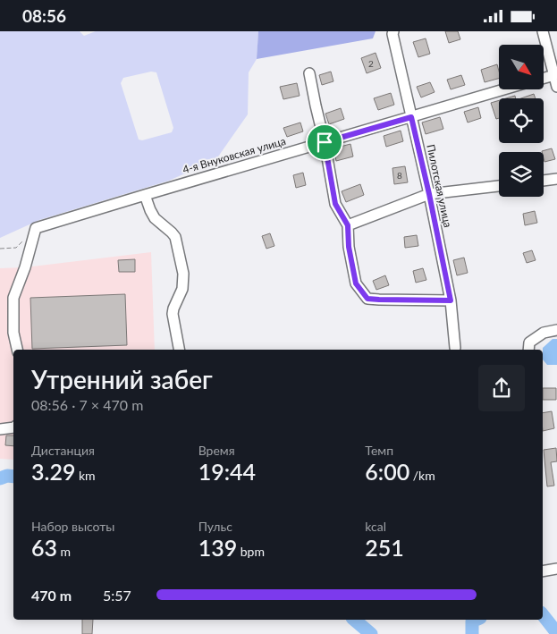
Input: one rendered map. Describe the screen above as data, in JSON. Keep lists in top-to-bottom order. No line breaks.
{"streets":{"street":["4-я Внуковская улица","Пилотская улица"]},"crossings":[["4-я Внуковская улица","Пилотская улица"]],"house_numbers":["2","8"],"north":"bottom right","page":{"status":"08:56","heading":["Утренний забег","08:56 · 7 × 470 m"],"stats":[["Дистанция","3.29 km"],["Время","19:44"],["Темп","6:00 /km"],["Набор высоты","63 m"],["Пульс","139 bpm"],["kcal","251"]],"list":[{"name":"470 m","note":"5:57"}]}}
